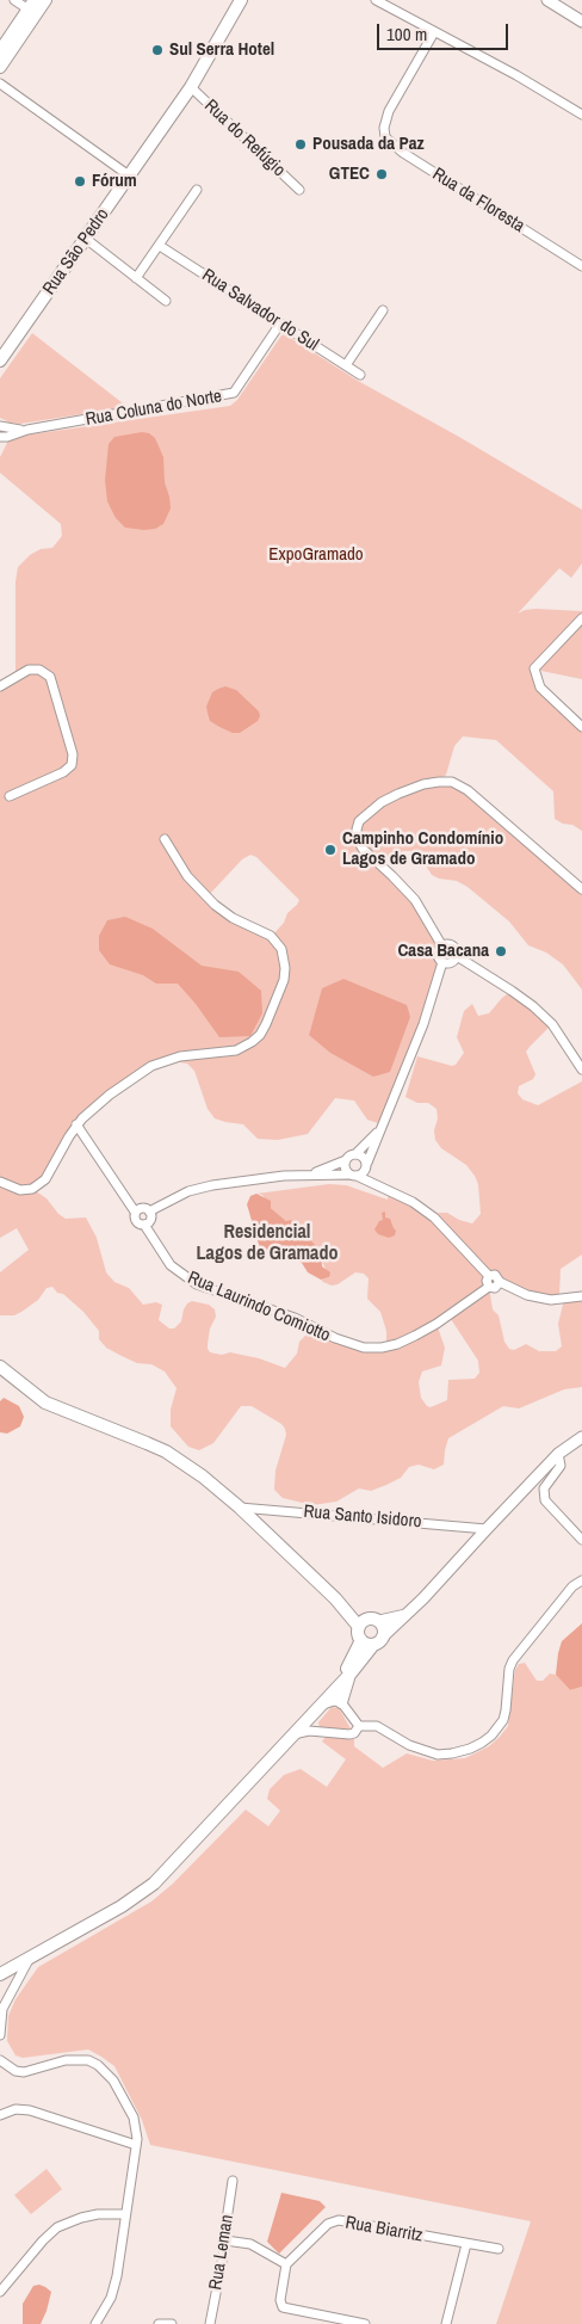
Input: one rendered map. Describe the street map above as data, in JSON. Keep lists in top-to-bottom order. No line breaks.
{"streets":{"main road":["Rua São Pedro"],"street":["Rua do Refúgio","Rua da Floresta","Rua Salvador do Sul","Rua Coluna do Norte","Rua Laurindo Comiotto","Rua Santo Isidoro","Rua Biarritz","Rua Leman"]},"crossings":[["Rua do Refúgio","Rua São Pedro"],["Rua Salvador do Sul","Rua Coluna do Norte"]],"districts":["Residencial Lagos de Gramado"],"parks":["ExpoGramado"],"places":["Sul Serra Hotel","Pousada da Paz","GTEC","Fórum","Campinho Condomínio Lagos de Gramado","Casa Bacana"],"scale_bar":"100 m"}
